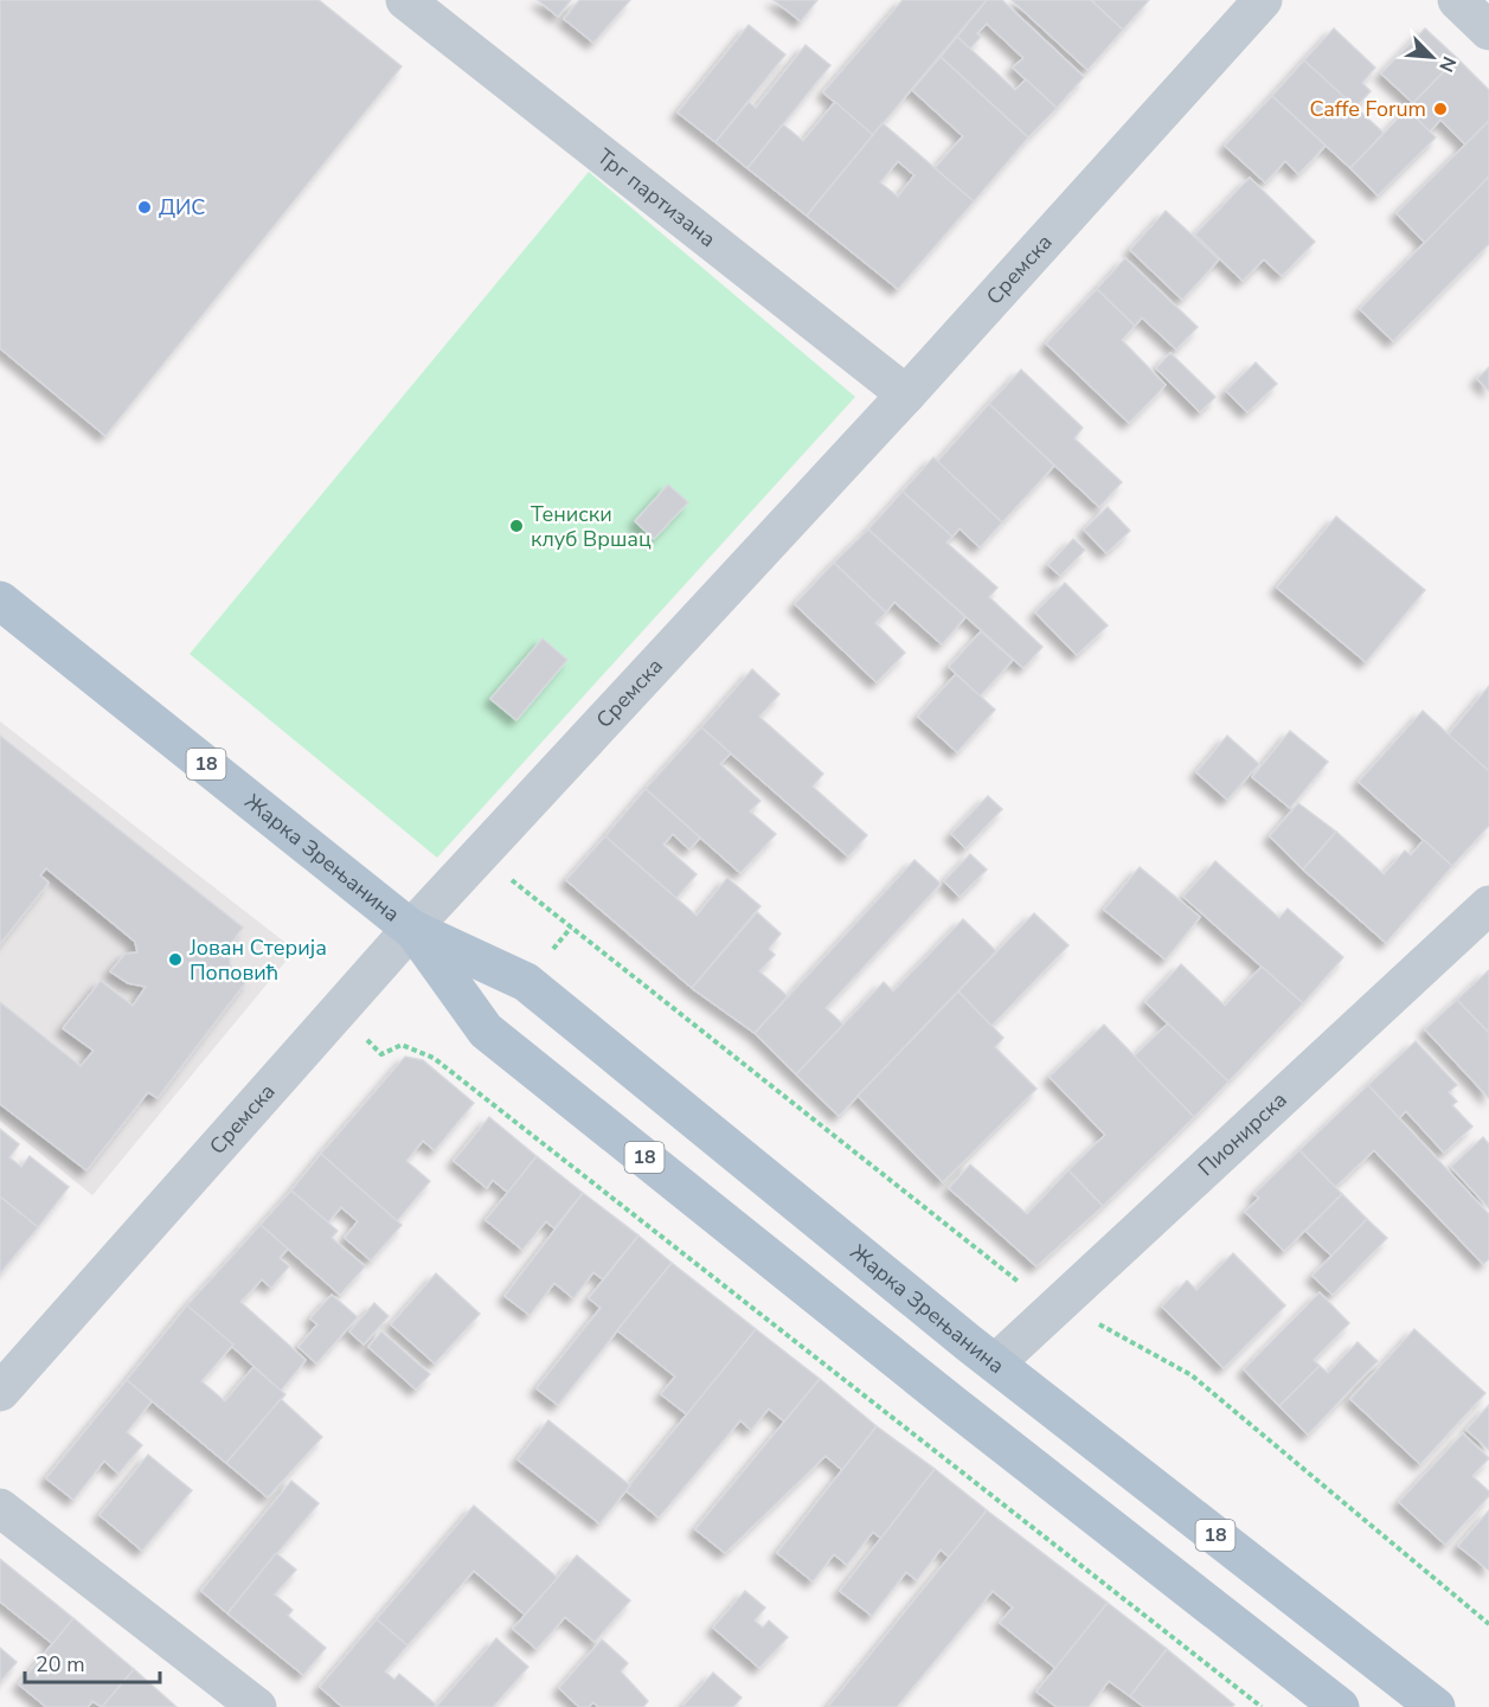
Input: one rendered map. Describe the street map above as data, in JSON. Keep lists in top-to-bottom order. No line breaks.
{"streets":{"main road":["18","Жарка Зрењанина"],"street":["Трг партизана","Сремска","Пионирска"]},"crossings":[["Трг партизана","Сремска"],["Сремска","Жарка Зрењанина"],["Жарка Зрењанина","Пионирска"]],"places":["Caffe Forum","ДИС","Тениски клуб Вршац","Јован Стерија Поповић"],"scale_bar":"20 m","north":"bottom right"}
